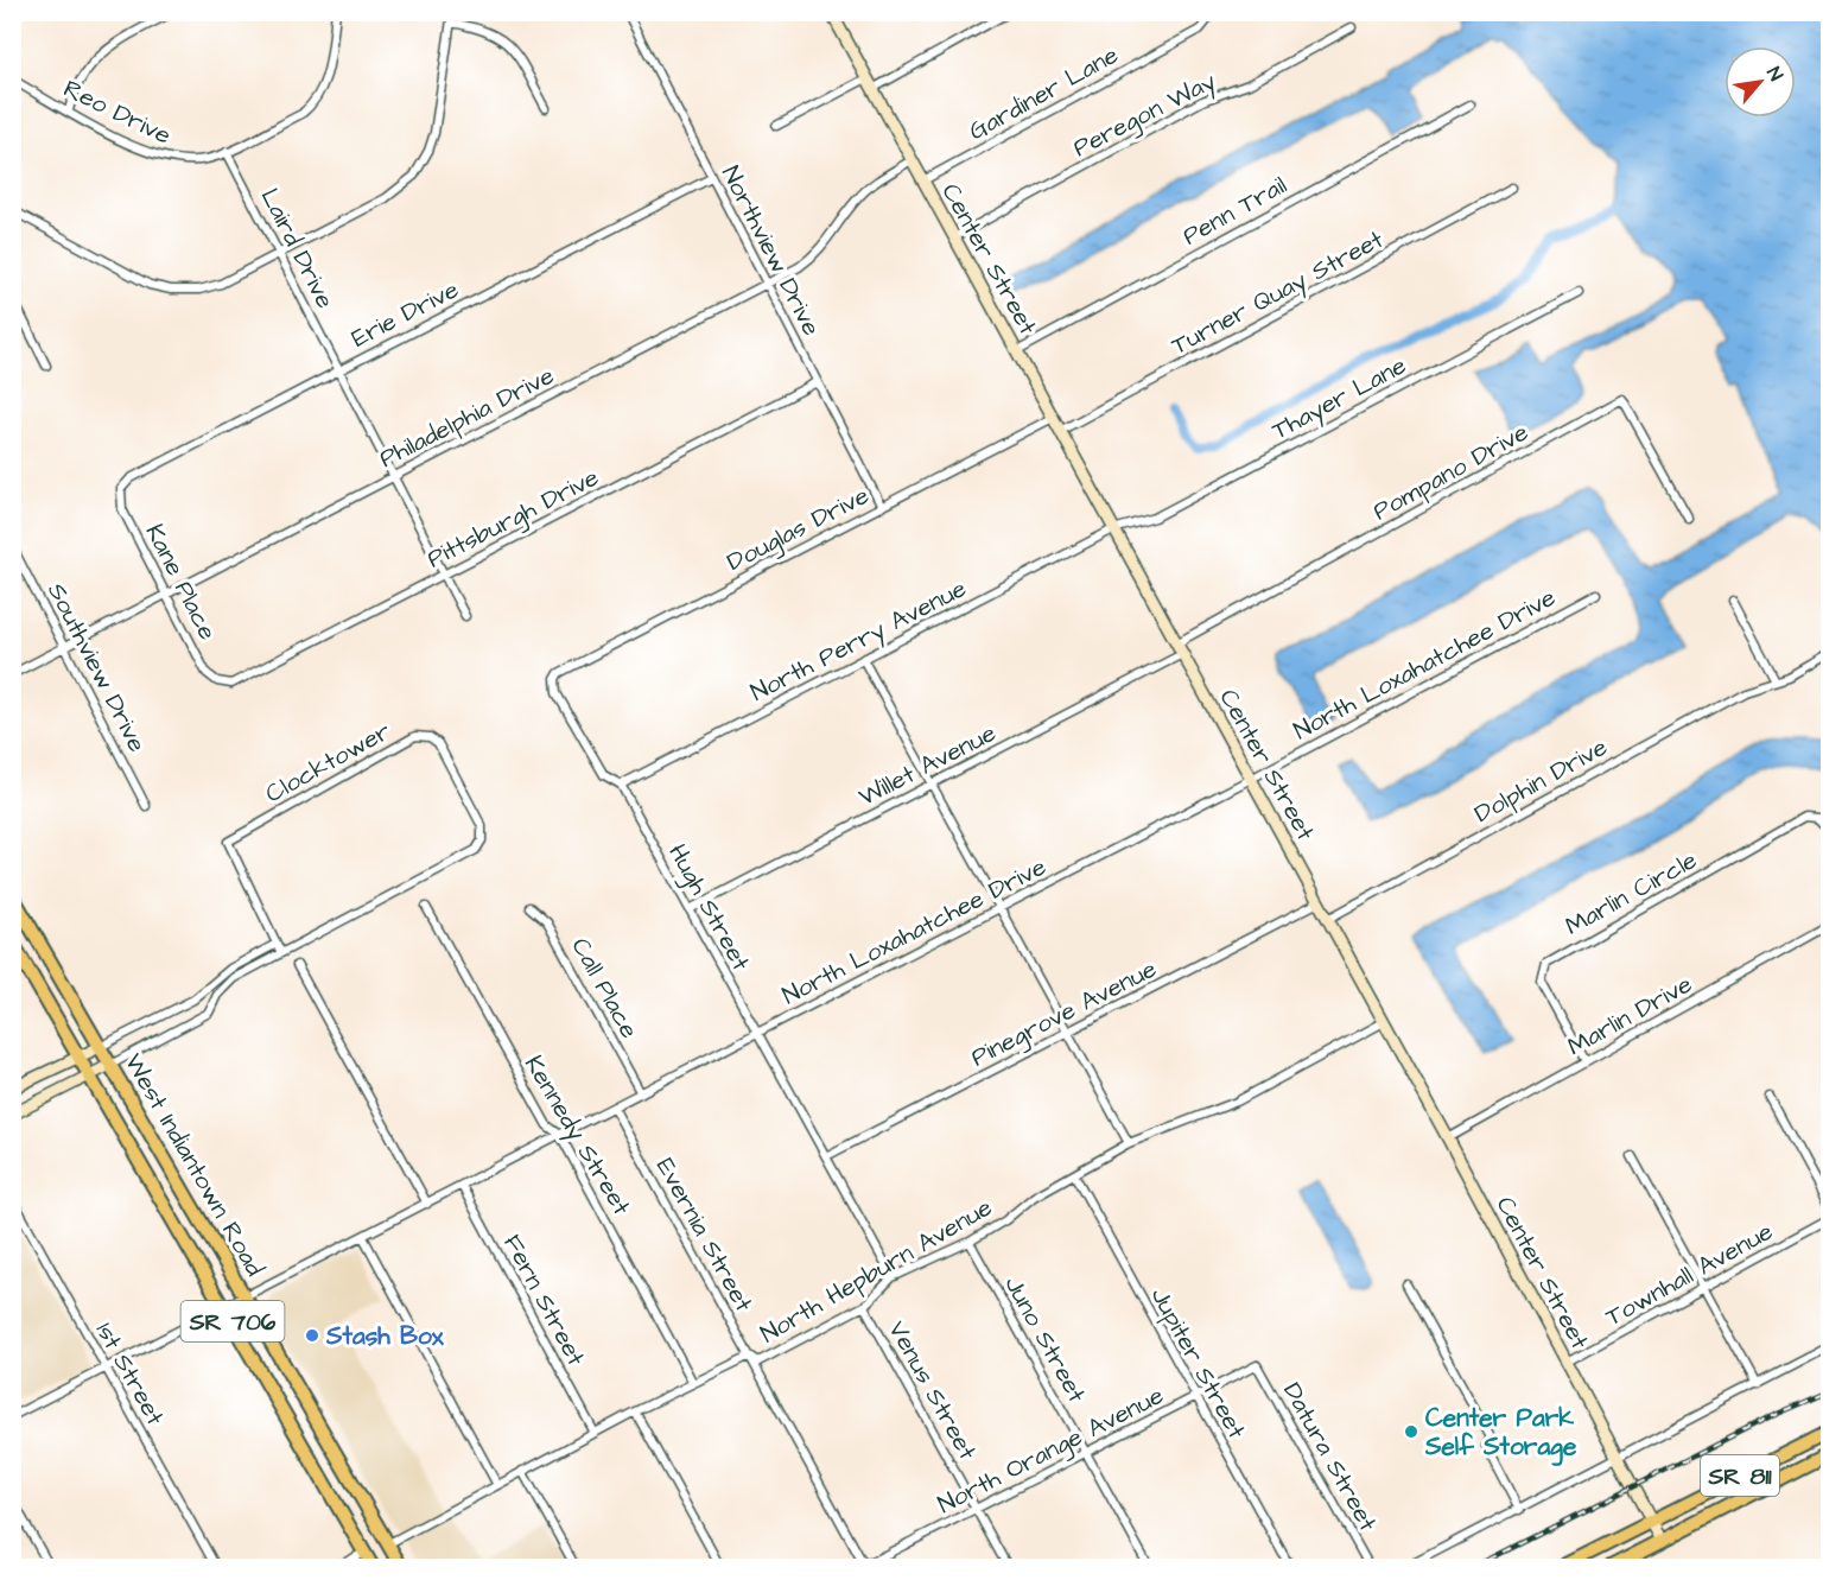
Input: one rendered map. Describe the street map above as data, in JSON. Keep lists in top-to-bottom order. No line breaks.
{"streets":{"main road":["West Indiantown Road","SR 706","SR 811"],"street":["Gardiner Lane","Reo Drive","Peregon Way","Penn Trail","Laird Drive","Northview Drive","Center Street","Turner Quay Street","Erie Drive","Thayer Lane","Philadelphia Drive","Pompano Drive","Pittsburgh Drive","Douglas Drive","Kane Place","North Perry Avenue","North Loxahatchee Drive","Southview Drive","Clocktower","Willet Avenue","Dolphin Drive","Marlin Circle","Hugh Street","Call Place","Pinegrove Avenue","Marlin Drive","Kennedy Street","Evernia Street","North Hepburn Avenue","Townhall Avenue","Fern Street","Juno Street","Jupiter Street","1st Street","Venus Street","North Orange Avenue","Datura Street"]},"crossings":[["Gardiner Lane","Center Street"],["Reo Drive","Laird Drive"],["Peregon Way","Center Street"],["Penn Trail","Center Street"],["Laird Drive","Erie Drive"],["Laird Drive","Philadelphia Drive"],["Laird Drive","Pittsburgh Drive"],["Northview Drive","Erie Drive"],["Northview Drive","Philadelphia Drive"],["Northview Drive","Pittsburgh Drive"],["Northview Drive","Douglas Drive"],["Center Street","Turner Quay Street"],["Center Street","Thayer Lane"],["Center Street","Philadelphia Drive"],["Center Street","Pompano Drive"],["Center Street","Douglas Drive"],["Center Street","North Perry Avenue"],["Center Street","North Loxahatchee Drive"],["Center Street","Willet Avenue"],["Center Street","Dolphin Drive"],["Center Street","Pinegrove Avenue"],["Center Street","Marlin Drive"],["Center Street","North Hepburn Avenue"],["Center Street","Townhall Avenue"],["Center Street","SR 811"],["Erie Drive","Kane Place"],["Thayer Lane","North Perry Avenue"],["Philadelphia Drive","Kane Place"],["Philadelphia Drive","Southview Drive"],["Pittsburgh Drive","Kane Place"],["Douglas Drive","Hugh Street"],["North Perry Avenue","Hugh Street"],["North Loxahatchee Drive","Hugh Street"],["North Loxahatchee Drive","Call Place"],["North Loxahatchee Drive","Kennedy Street"],["North Loxahatchee Drive","West Indiantown Road"],["North Loxahatchee Drive","Evernia Street"],["North Loxahatchee Drive","Fern Street"],["North Loxahatchee Drive","1st Street"],["Clocktower","West Indiantown Road"],["Willet Avenue","Hugh Street"],["Marlin Circle","Marlin Drive"],["Hugh Street","Pinegrove Avenue"],["Hugh Street","North Hepburn Avenue"],["Kennedy Street","North Hepburn Avenue"],["West Indiantown Road","North Hepburn Avenue"],["Evernia Street","North Hepburn Avenue"],["Evernia Street","North Orange Avenue"],["North Hepburn Avenue","Fern Street"],["North Hepburn Avenue","Juno Street"],["North Hepburn Avenue","Jupiter Street"],["North Hepburn Avenue","Venus Street"],["Juno Street","North Orange Avenue"],["Jupiter Street","North Orange Avenue"],["Venus Street","North Orange Avenue"],["North Orange Avenue","Datura Street"]],"places":["Stash Box","Center Park Self Storage"],"north":"top right"}
